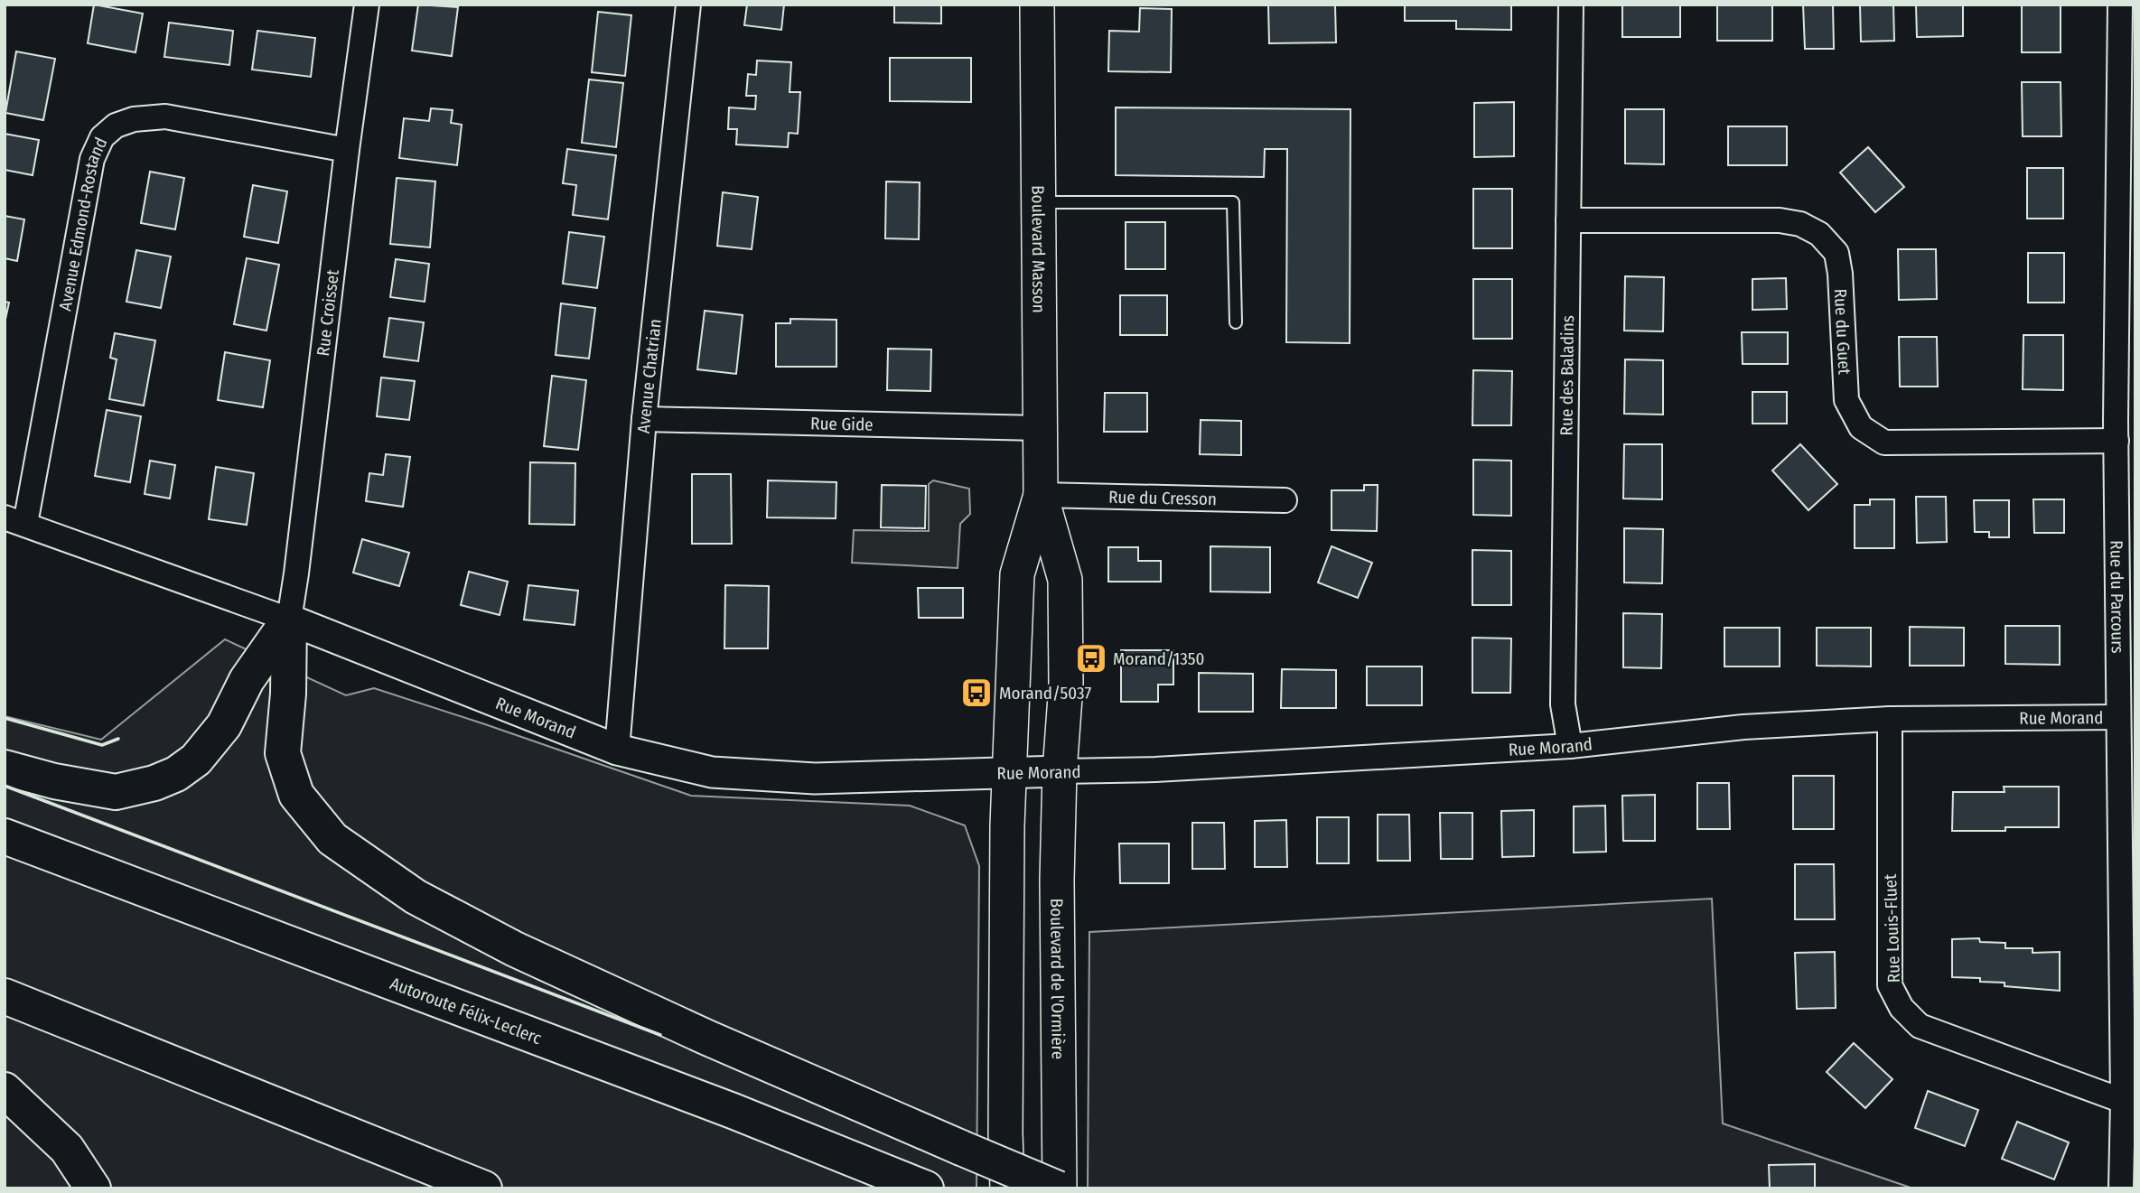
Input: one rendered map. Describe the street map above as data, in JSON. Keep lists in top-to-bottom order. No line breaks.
{"streets":{"highway":["Autoroute Félix-Leclerc"],"main road":["Boulevard Masson","Boulevard de l'Ormière"],"street":["Avenue Edmond-Rostand","Rue Croisset","Rue du Guet","Rue des Baladins","Avenue Chatrian","Rue Gide","Rue du Cresson","Rue du Parcours","Rue Morand","Rue Louis-Fluet"]},"crossings":[["Avenue Edmond-Rostand","Rue Croisset"],["Avenue Edmond-Rostand","Rue Morand"],["Boulevard Masson","Rue Gide"],["Boulevard Masson","Rue du Cresson"],["Boulevard Masson","Rue Morand"],["Boulevard Masson","Boulevard de l'Ormière"],["Rue Croisset","Rue Morand"],["Rue du Guet","Rue des Baladins"],["Rue du Guet","Rue du Parcours"],["Rue des Baladins","Rue Morand"],["Avenue Chatrian","Rue Gide"],["Avenue Chatrian","Rue Morand"],["Rue du Parcours","Rue Morand"],["Rue du Parcours","Rue Louis-Fluet"],["Rue Morand","Rue Louis-Fluet"],["Rue Morand","Boulevard de l'Ormière"]],"places":{"bus stop":["Morand/1350","Morand/5037"]}}
